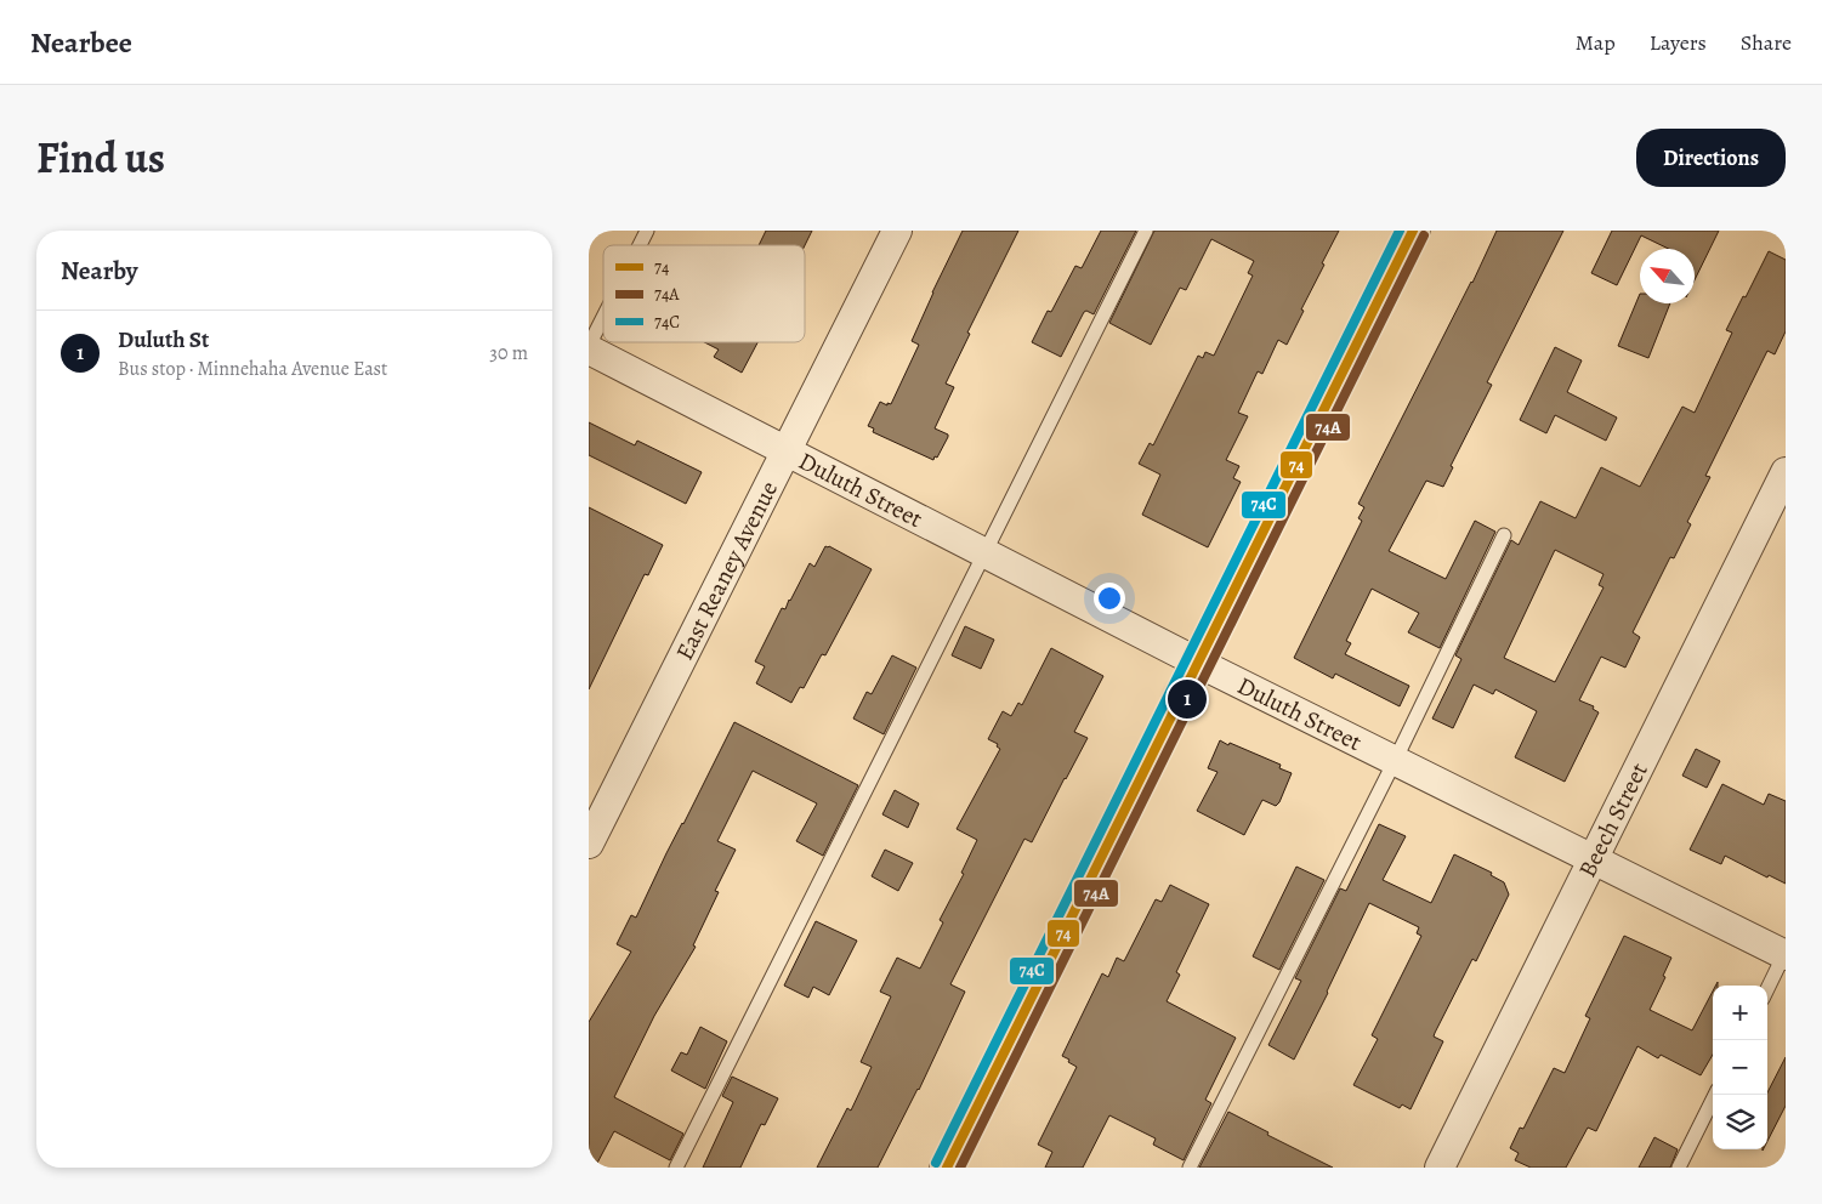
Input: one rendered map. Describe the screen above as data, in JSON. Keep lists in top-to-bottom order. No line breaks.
{"streets":{"street":["Duluth Street","East Reaney Avenue","Beech Street"]},"crossings":[["Duluth Street","East Reaney Avenue"],["Duluth Street","Beech Street"]],"lines":["transit line 74","transit line 74C","transit line 74A"],"legend":["74","74A","74C"],"north":"top left","page":{"header":"Nearbee","nav":["Map","Layers","Share"],"title":"Find us","buttons":"Directions","heading":"Nearby","list":[{"mark":"1","name":"Duluth St","note":"Bus stop · Minnehaha Avenue East","value":"30 m"}],"pins":"1","map_buttons":["+","−"]}}
